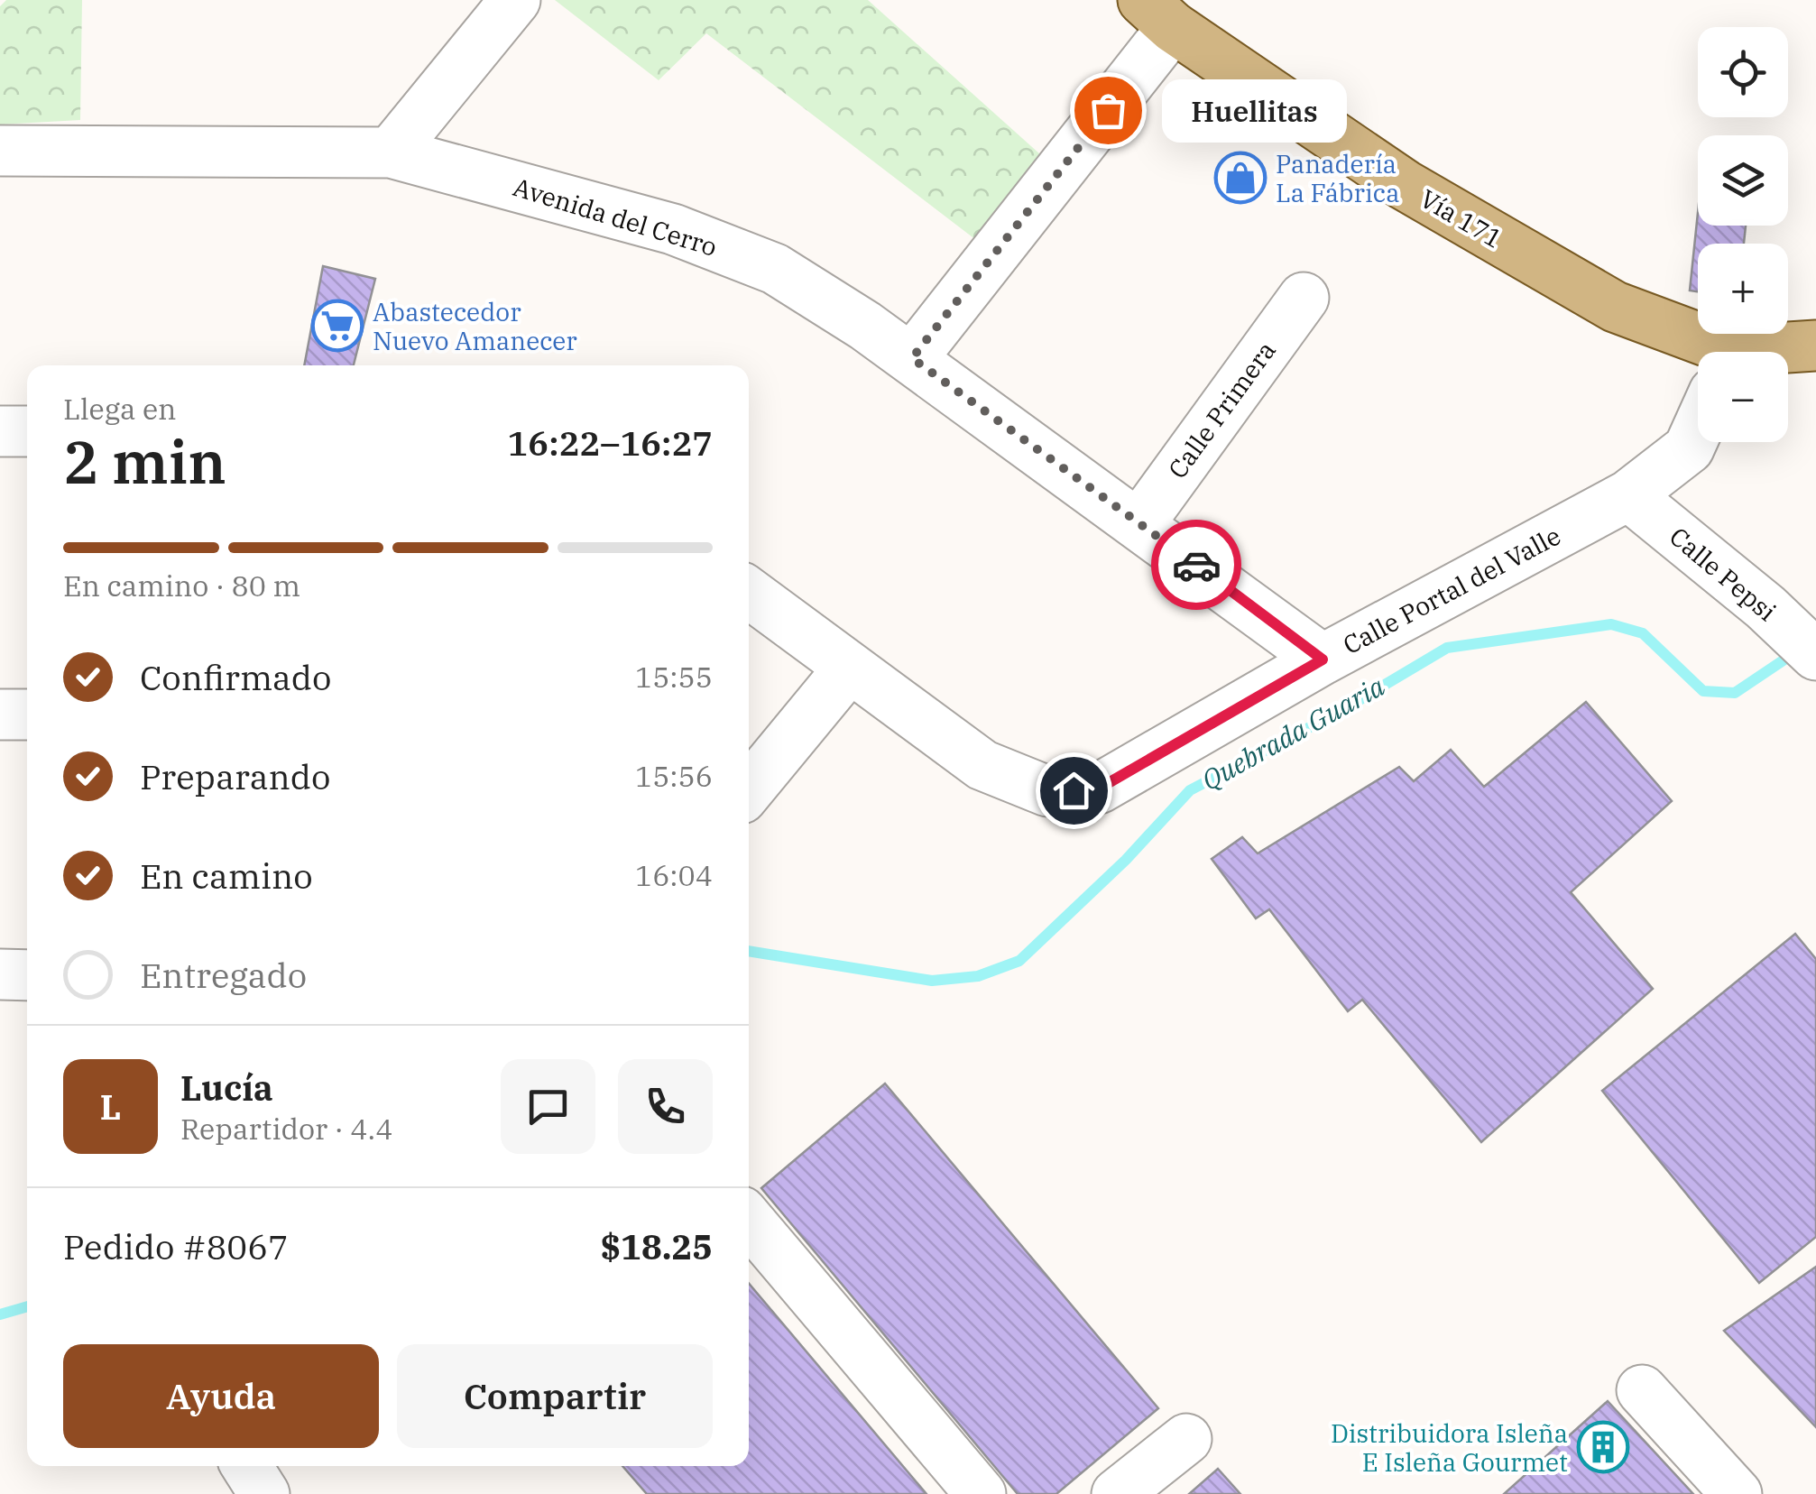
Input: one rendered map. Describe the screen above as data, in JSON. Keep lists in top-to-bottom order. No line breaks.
{"streets":{"main road":["Vía 171"],"street":["Avenida del Cerro","Calle Primera","Calle Pepsi","Calle Portal del Valle"]},"crossings":[["Avenida del Cerro","Calle Primera"],["Avenida del Cerro","Calle Portal del Valle"],["Calle Pepsi","Calle Portal del Valle"]],"water":["Quebrada Guaria"],"places":{"other":["Huellitas"],"shop":["Panadería La Fábrica"],"supermarket":["Abastecedor Nuevo Amanecer"],"building":["Distribuidora Isleña E Isleña Gourmet"]},"page":{"map_buttons":["+","−"],"bubble":"Huellitas","heading":["2 min","Llega en","16:22–16:27"],"panel":["Lucía","Repartidor · 4.4","Pedido #8067","$18.25"],"bar":"En camino · 80 m","list":[["Confirmado","15:55"],["Preparando","15:56"],["En camino","16:04"],"Entregado"],"round":"L","buttons":["Ayuda","Compartir"]}}
